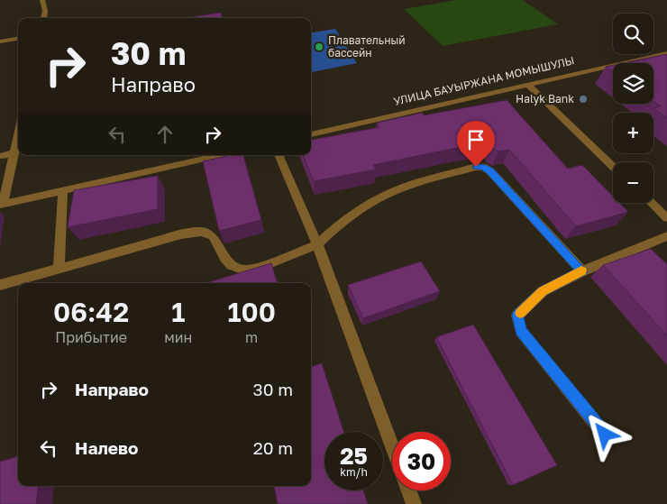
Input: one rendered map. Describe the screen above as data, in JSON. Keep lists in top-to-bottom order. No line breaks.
{"streets":{"street":["УЛИЦА БАУЫРЖАНА МОМЫШУЛЫ"]},"places":["Плавательный бассейн","Halyk Bank"],"page":{"map_buttons":["+","−"],"turn":["30 m","Направо"],"eta":["06:42","Прибытие","1","мин","100","m"],"list":[{"name":"Направо","value":"30 m"},{"name":"Налево","value":"20 m"}],"speed":"25 km/h","limit":"30"}}
